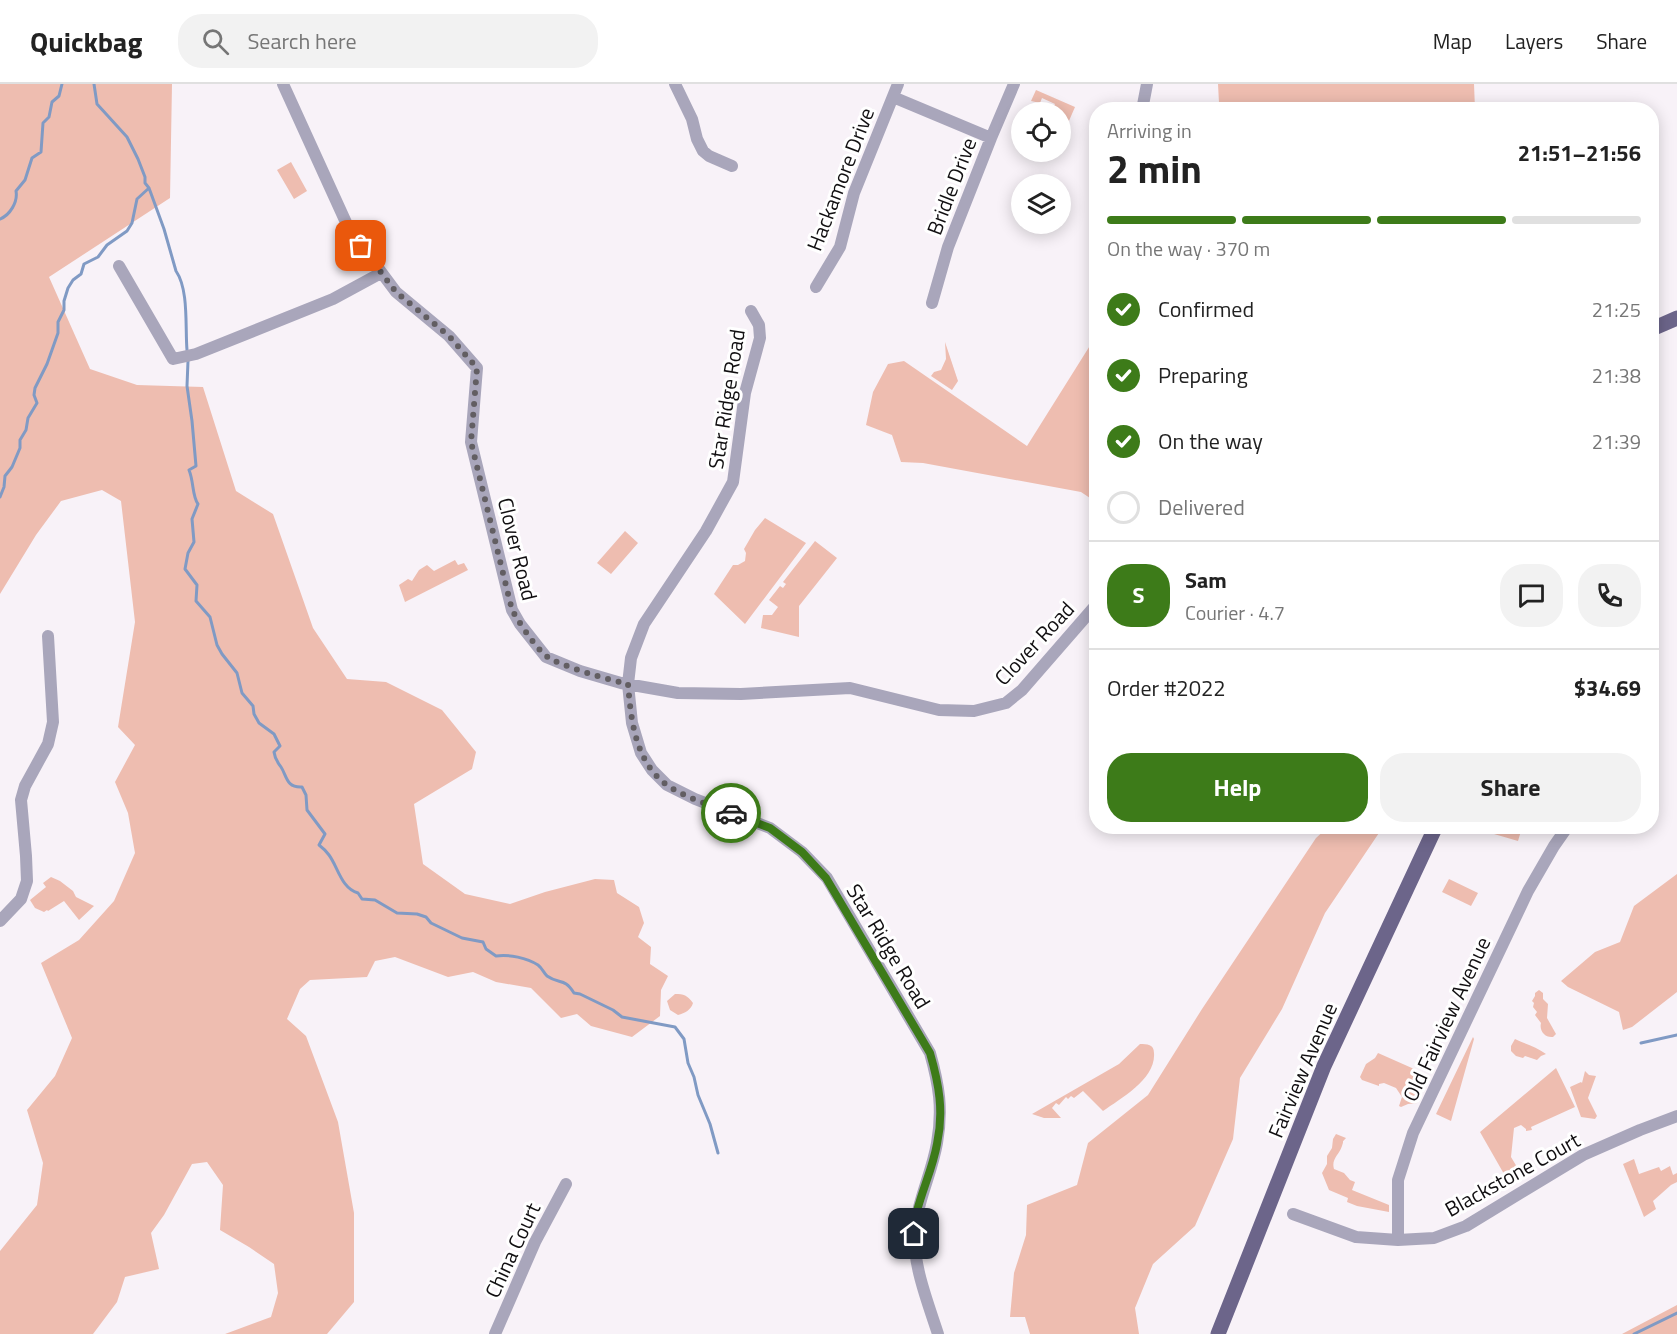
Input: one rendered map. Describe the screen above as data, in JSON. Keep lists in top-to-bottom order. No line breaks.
{"streets":{"main road":["Fairview Avenue"],"street":["Hackamore Drive","Bridle Drive","Star Ridge Road","Clover Road","Old Fairview Avenue","Blackstone Court","China Court"]},"crossings":[["Star Ridge Road","Clover Road"],["Old Fairview Avenue","Blackstone Court"]],"page":{"header":"Quickbag","search":"Search here","nav":["Map","Layers","Share"],"heading":["2 min","Arriving in","21:51–21:56"],"panel":["Sam","Courier · 4.7","Order #2022","$34.69"],"bar":"On the way · 370 m","list":[["Confirmed","21:25"],["Preparing","21:38"],["On the way","21:39"],"Delivered"],"round":"S","buttons":["Help","Share"]}}
